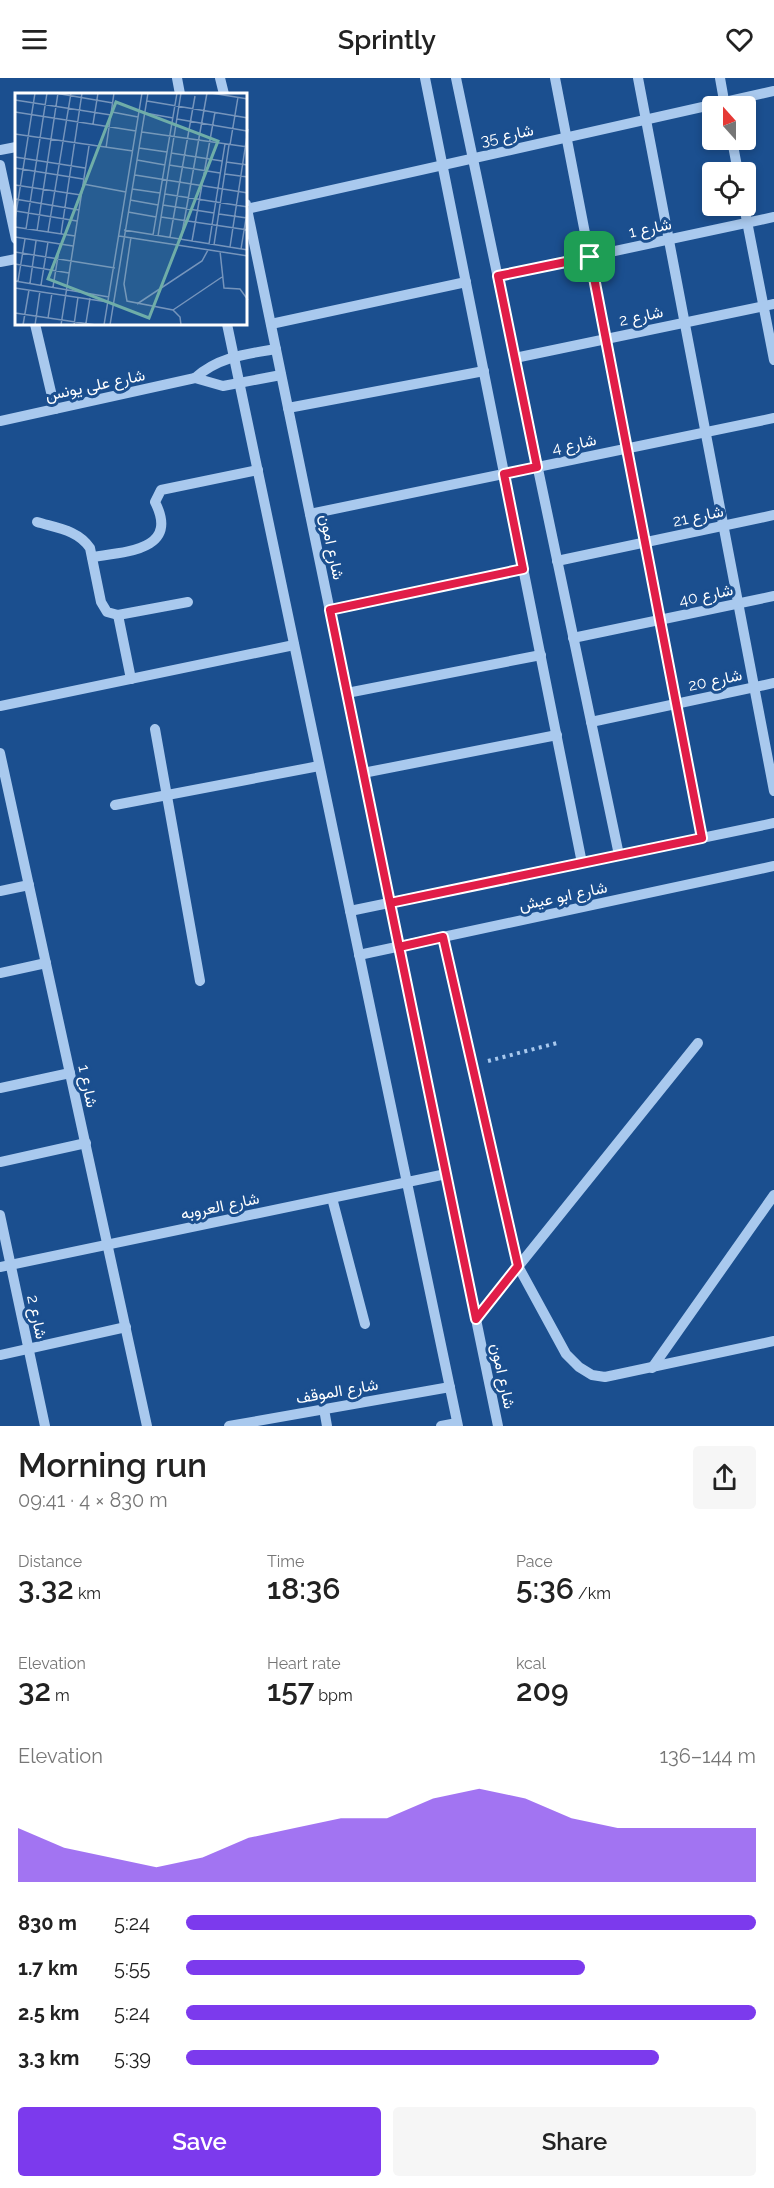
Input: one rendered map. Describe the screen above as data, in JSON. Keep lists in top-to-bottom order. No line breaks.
{"streets":{"street":["شارع 35","شارع 1","شارع 2","شارع على يونس","شارع 4","شارع 21","شارع امون","شارع 40","شارع 20","شارع ابو عيش","شارع العروبه","شارع الموقف"]},"crossings":[["شارع 1","شارع العروبه"],["شارع 2","شارع العروبه"],["شارع على يونس","شارع امون"],["شارع 4","شارع امون"],["شارع امون","شارع ابو عيش"],["شارع امون","شارع العروبه"]],"north":"top","page":{"header":"Sprintly","heading":["Morning run","09:41 · 4 × 830 m"],"stats":[["Distance","3.32 km"],["Time","18:36"],["Pace","5:36 /km"],["Elevation","32 m"],["Heart rate","157 bpm"],["kcal","209"]],"chart":["Elevation","136–144 m"],"list":[{"name":"830 m","note":"5:24"},{"name":"1.7 km","note":"5:55"},{"name":"2.5 km","note":"5:24"},{"name":"3.3 km","note":"5:39"}],"buttons":["Save","Share"]}}
